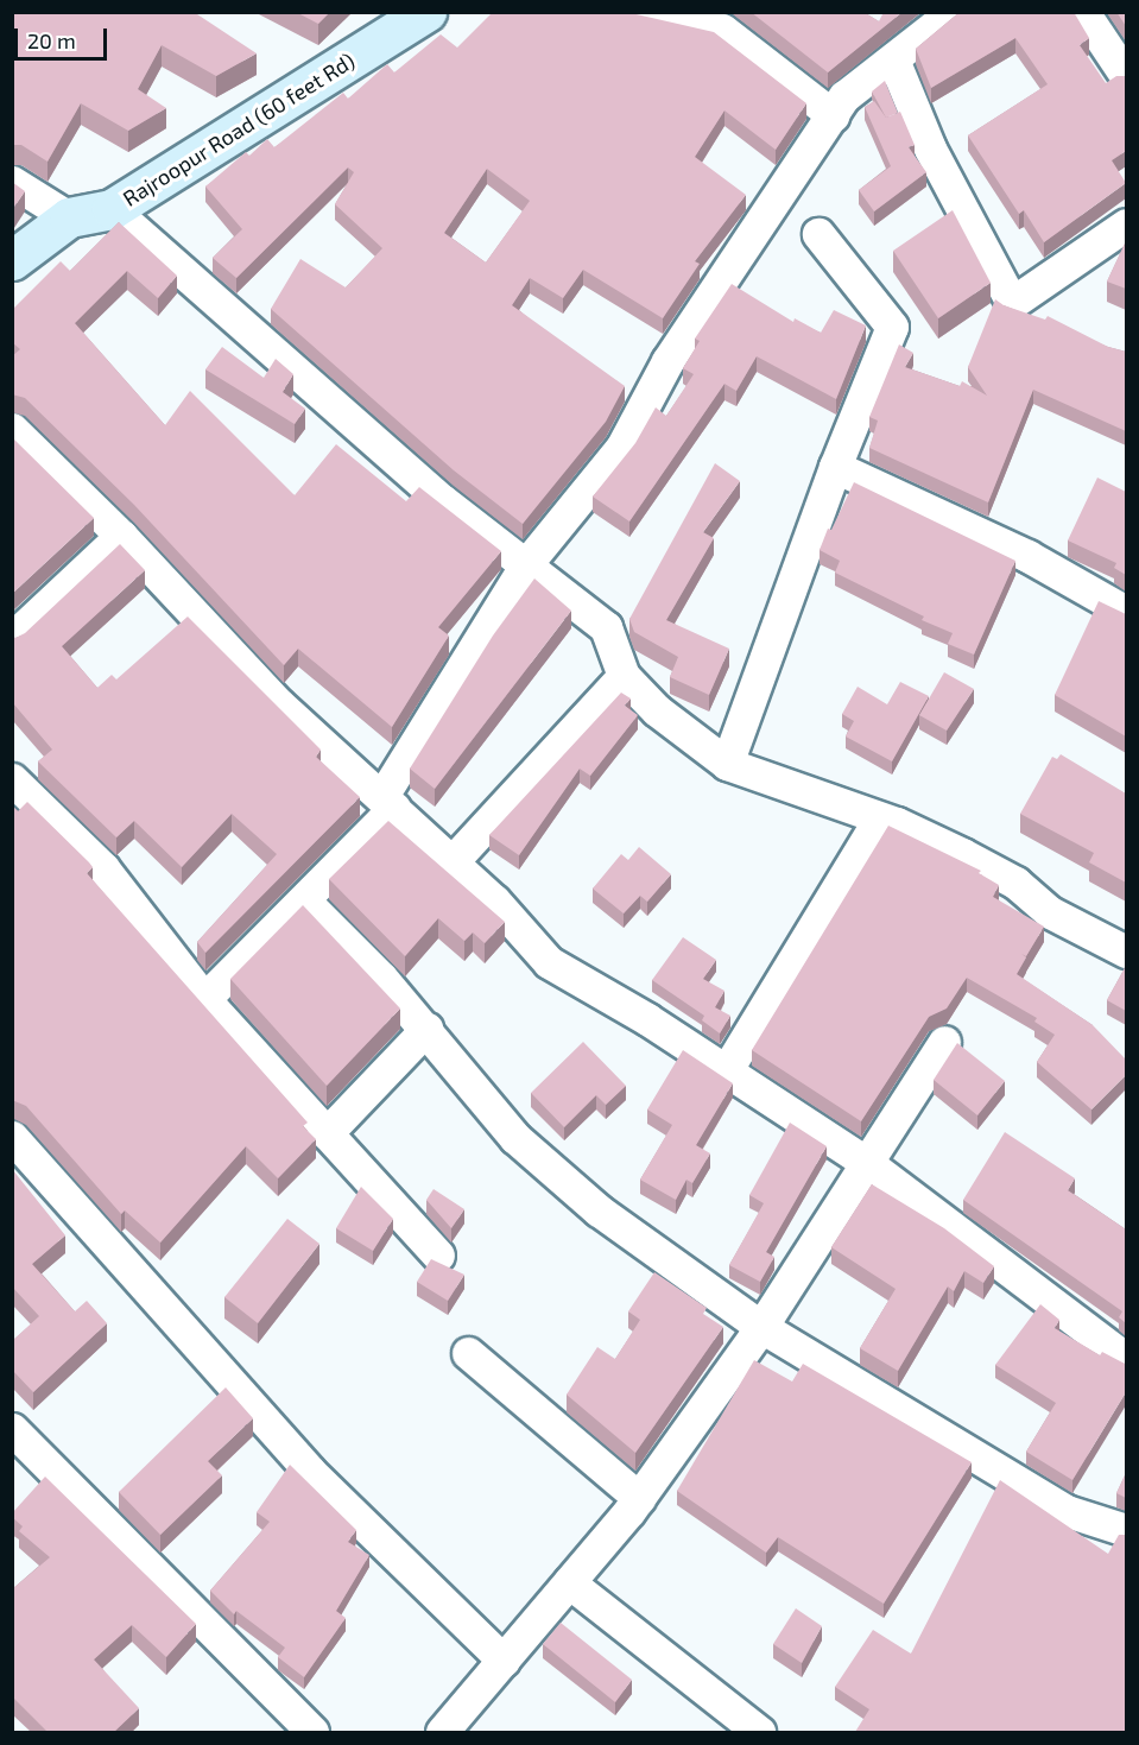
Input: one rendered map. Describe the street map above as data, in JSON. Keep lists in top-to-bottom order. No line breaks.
{"streets":{"main road":["Rajroopur Road (60 feet Rd)"]},"scale_bar":"20 m"}
